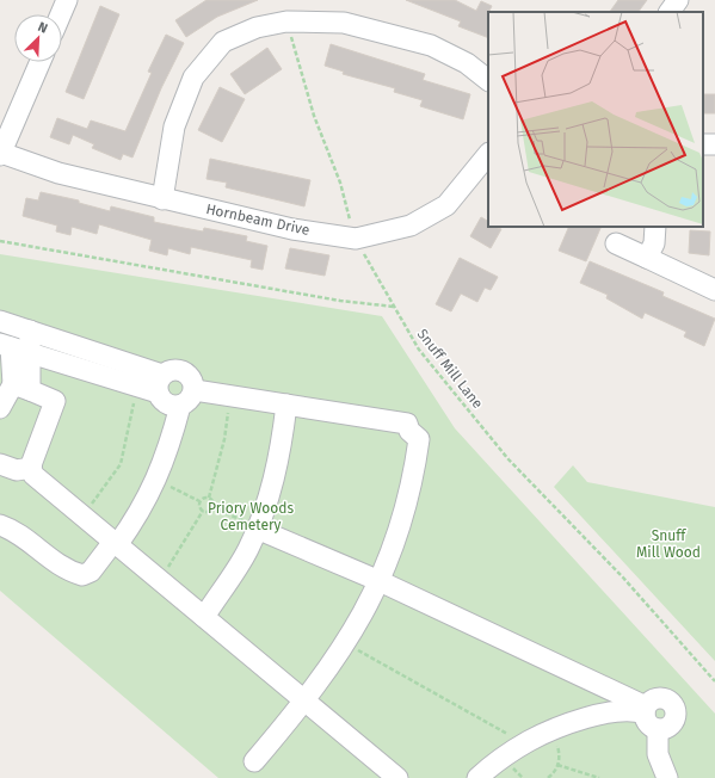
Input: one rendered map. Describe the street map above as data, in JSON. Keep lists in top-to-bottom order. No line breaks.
{"streets":{"street":["Hornbeam Drive"],"path":["Snuff Mill Lane"]},"crossings":[["Hornbeam Drive","Snuff Mill Lane"]],"parks":["Priory Woods Cemetery","Snuff Mill Wood"],"north":"top right"}
